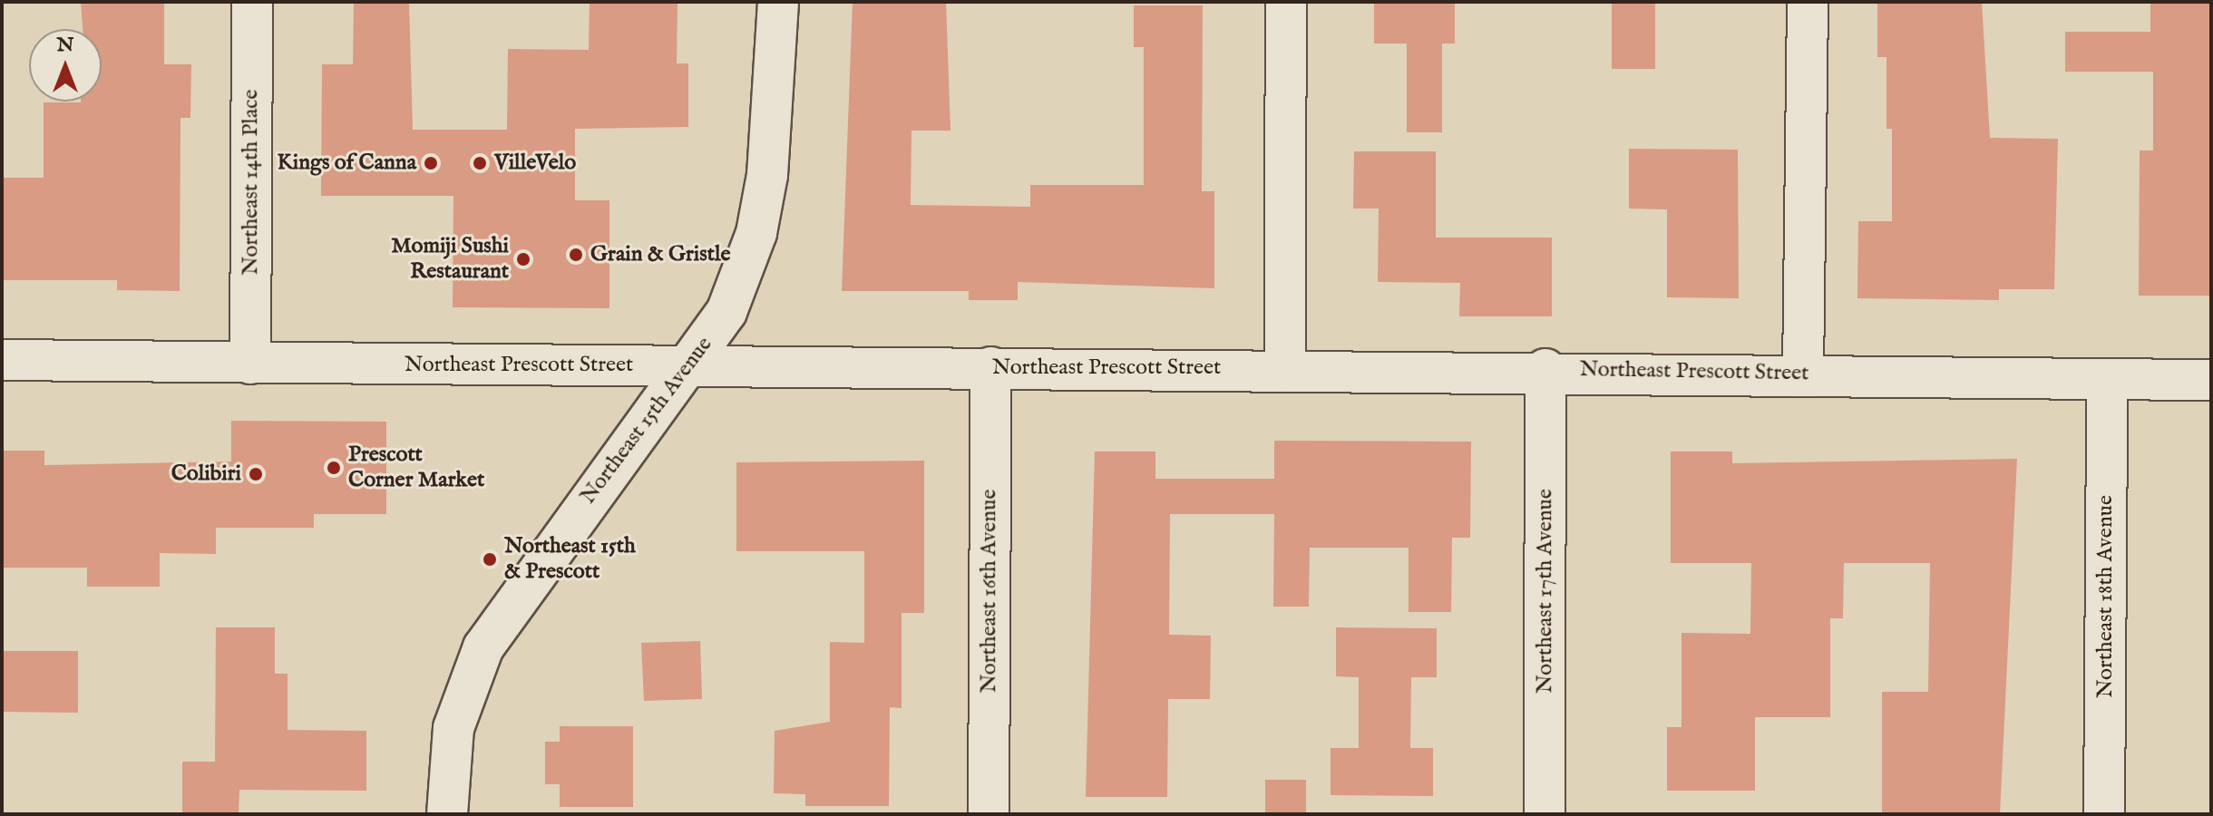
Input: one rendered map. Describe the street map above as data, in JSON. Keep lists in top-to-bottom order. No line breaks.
{"streets":{"street":["Northeast 14th Place","Northeast Prescott Street","Northeast 15th Avenue","Northeast 16th Avenue","Northeast 17th Avenue","Northeast 18th Avenue"]},"crossings":[["Northeast 14th Place","Northeast Prescott Street"],["Northeast Prescott Street","Northeast 15th Avenue"],["Northeast Prescott Street","Northeast 16th Avenue"],["Northeast Prescott Street","Northeast 17th Avenue"],["Northeast Prescott Street","Northeast 18th Avenue"]],"places":["Kings of Canna","VilleVelo","Grain & Gristle","Momiji Sushi Restaurant","Prescott Corner Market","Colibiri","Northeast 15th & Prescott"],"north":"top"}
